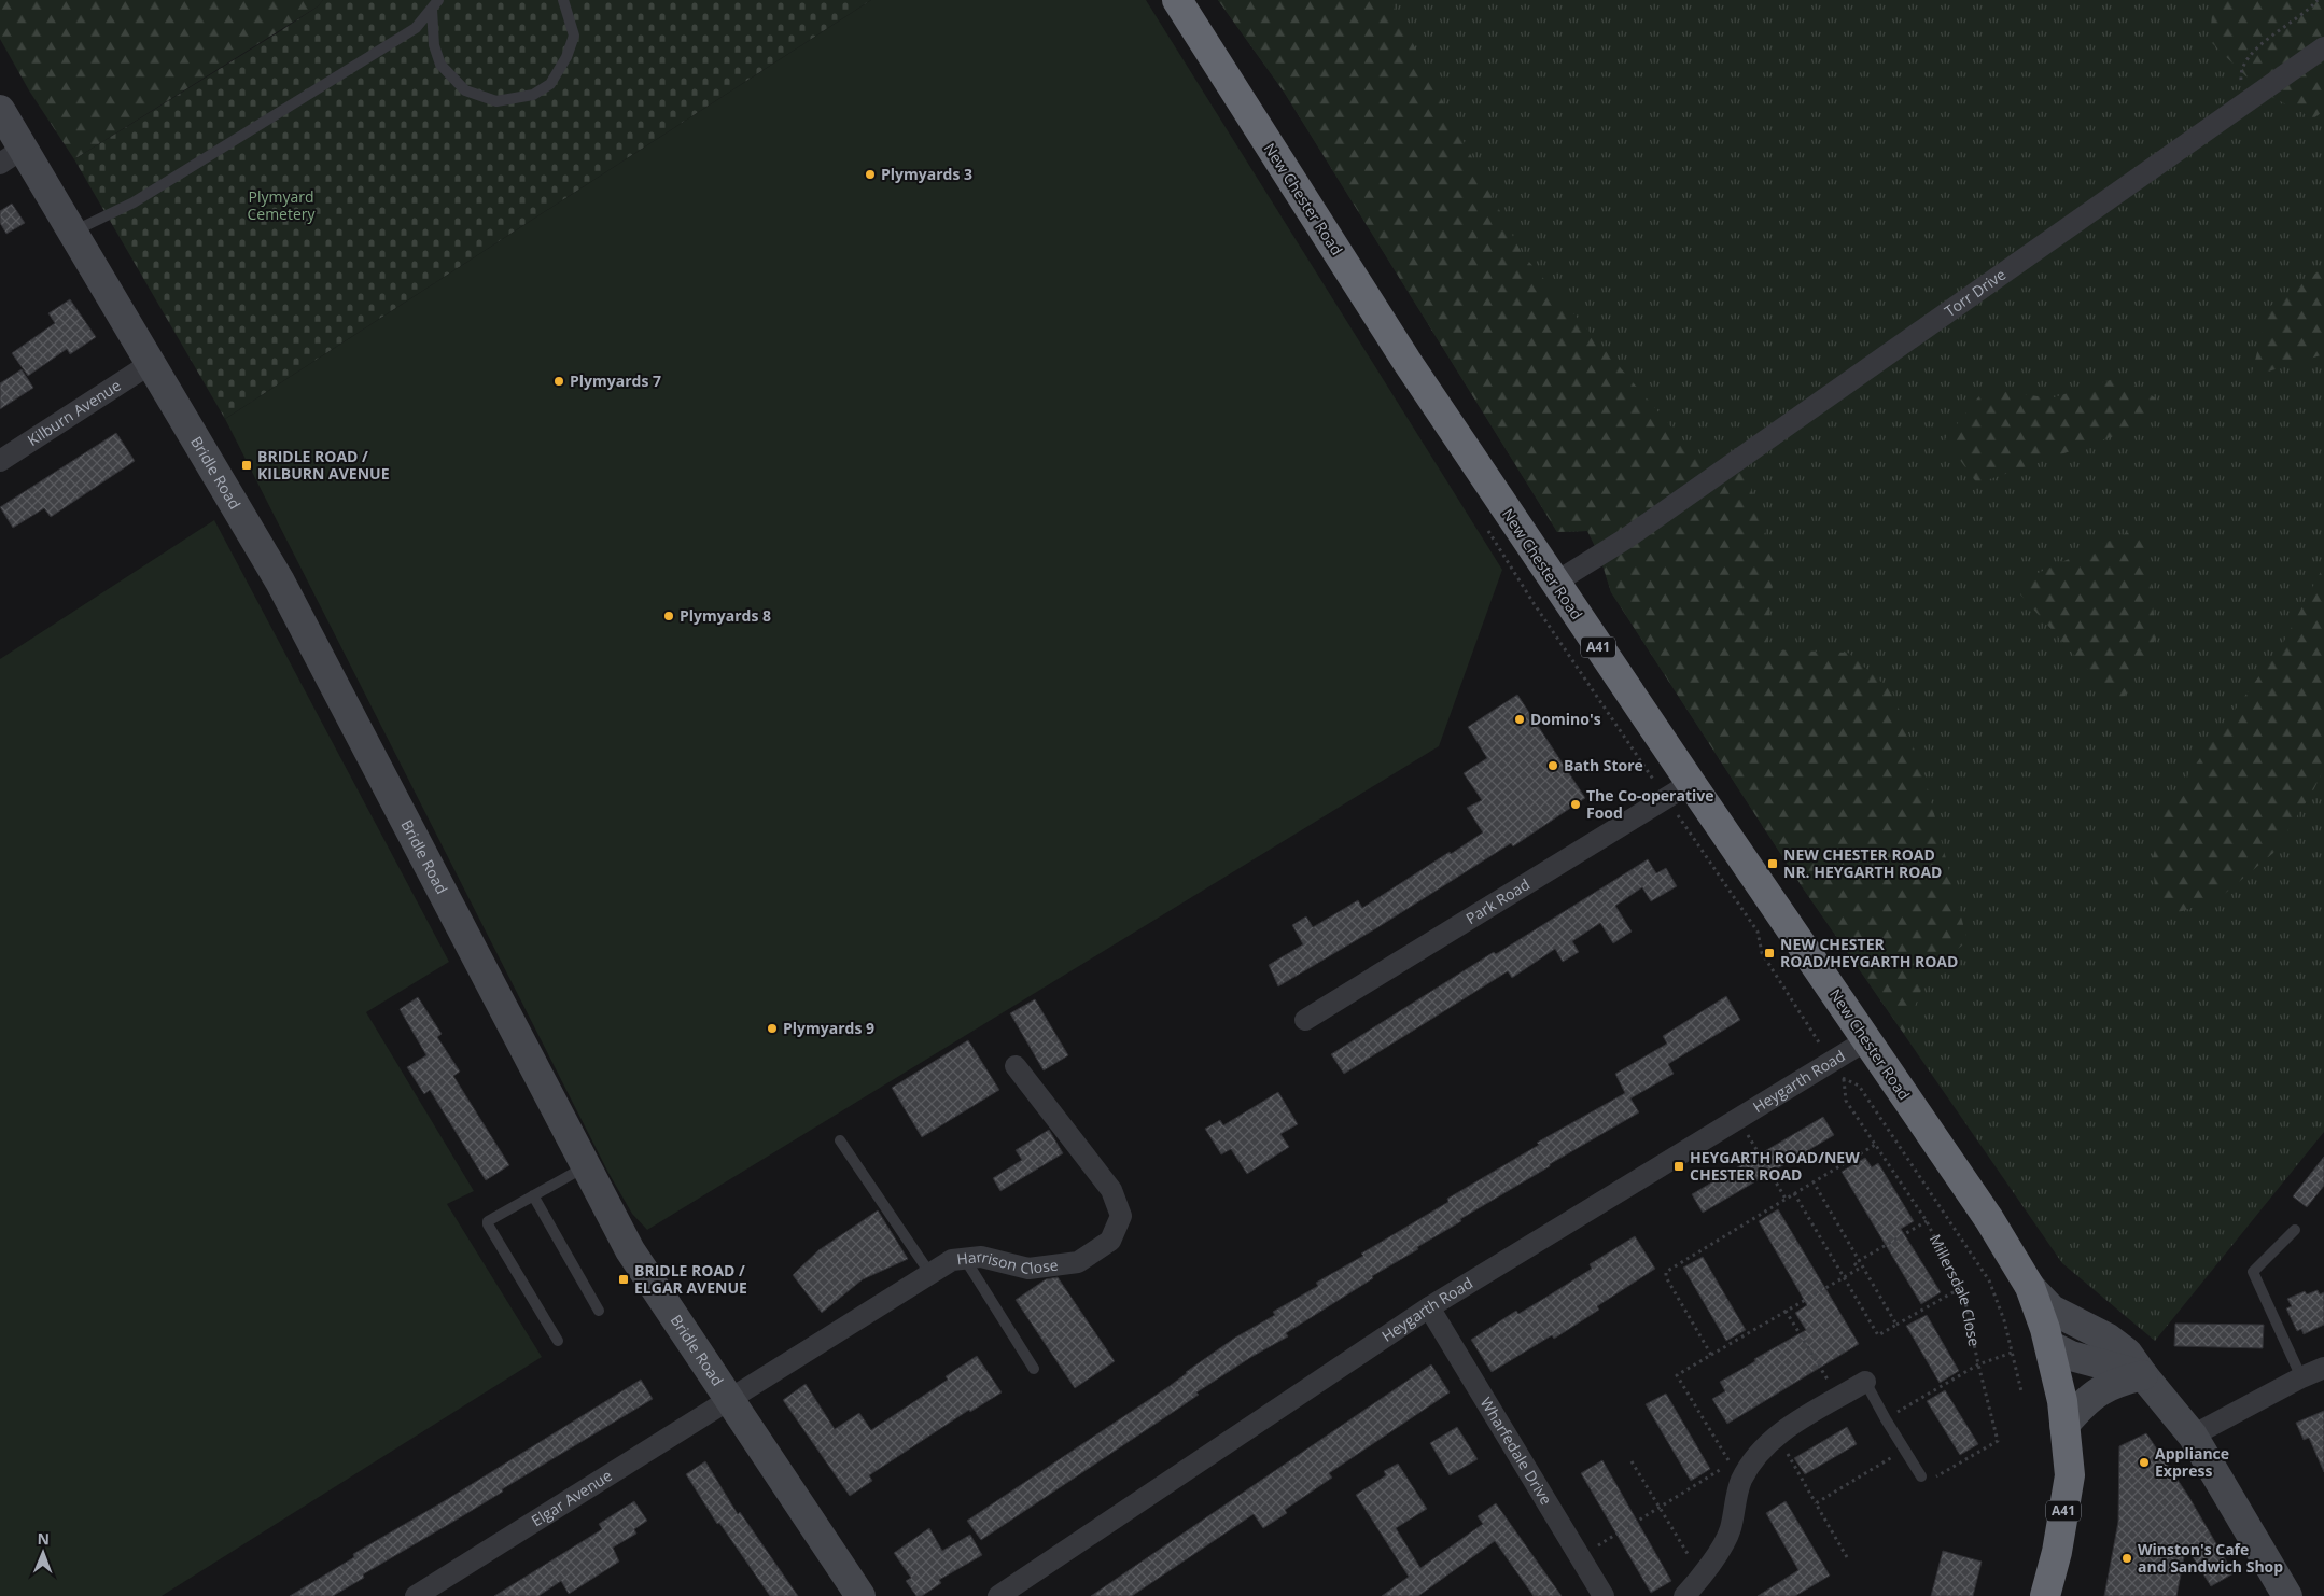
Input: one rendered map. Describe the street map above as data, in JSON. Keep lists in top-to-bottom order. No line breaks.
{"streets":{"highway":["New Chester Road","A41"],"street":["Torr Drive","Kilburn Avenue","Bridle Road","Park Road","Heygarth Road","Harrison Close","Wharfedale Drive","Elgar Avenue"],"path":["Millersdale Close"]},"crossings":[["New Chester Road","Torr Drive"],["New Chester Road","Park Road"],["New Chester Road","Heygarth Road"],["Kilburn Avenue","Bridle Road"],["Bridle Road","Harrison Close"],["Bridle Road","Elgar Avenue"],["Heygarth Road","Wharfedale Drive"],["Harrison Close","Elgar Avenue"]],"parks":["Plymyard Cemetery"],"places":{"other":["Plymyards 3","Plymyards 7","Plymyards 8","Domino's","Bath Store","The Co-operative Food","Plymyards 9","Appliance Express","Winston's Cafe and Sandwich Shop"],"transit":["BRIDLE ROAD / KILBURN AVENUE","NEW CHESTER ROAD NR. HEYGARTH ROAD","NEW CHESTER ROAD/HEYGARTH ROAD","HEYGARTH ROAD/NEW CHESTER ROAD","BRIDLE ROAD / ELGAR AVENUE"]},"north":"top"}
